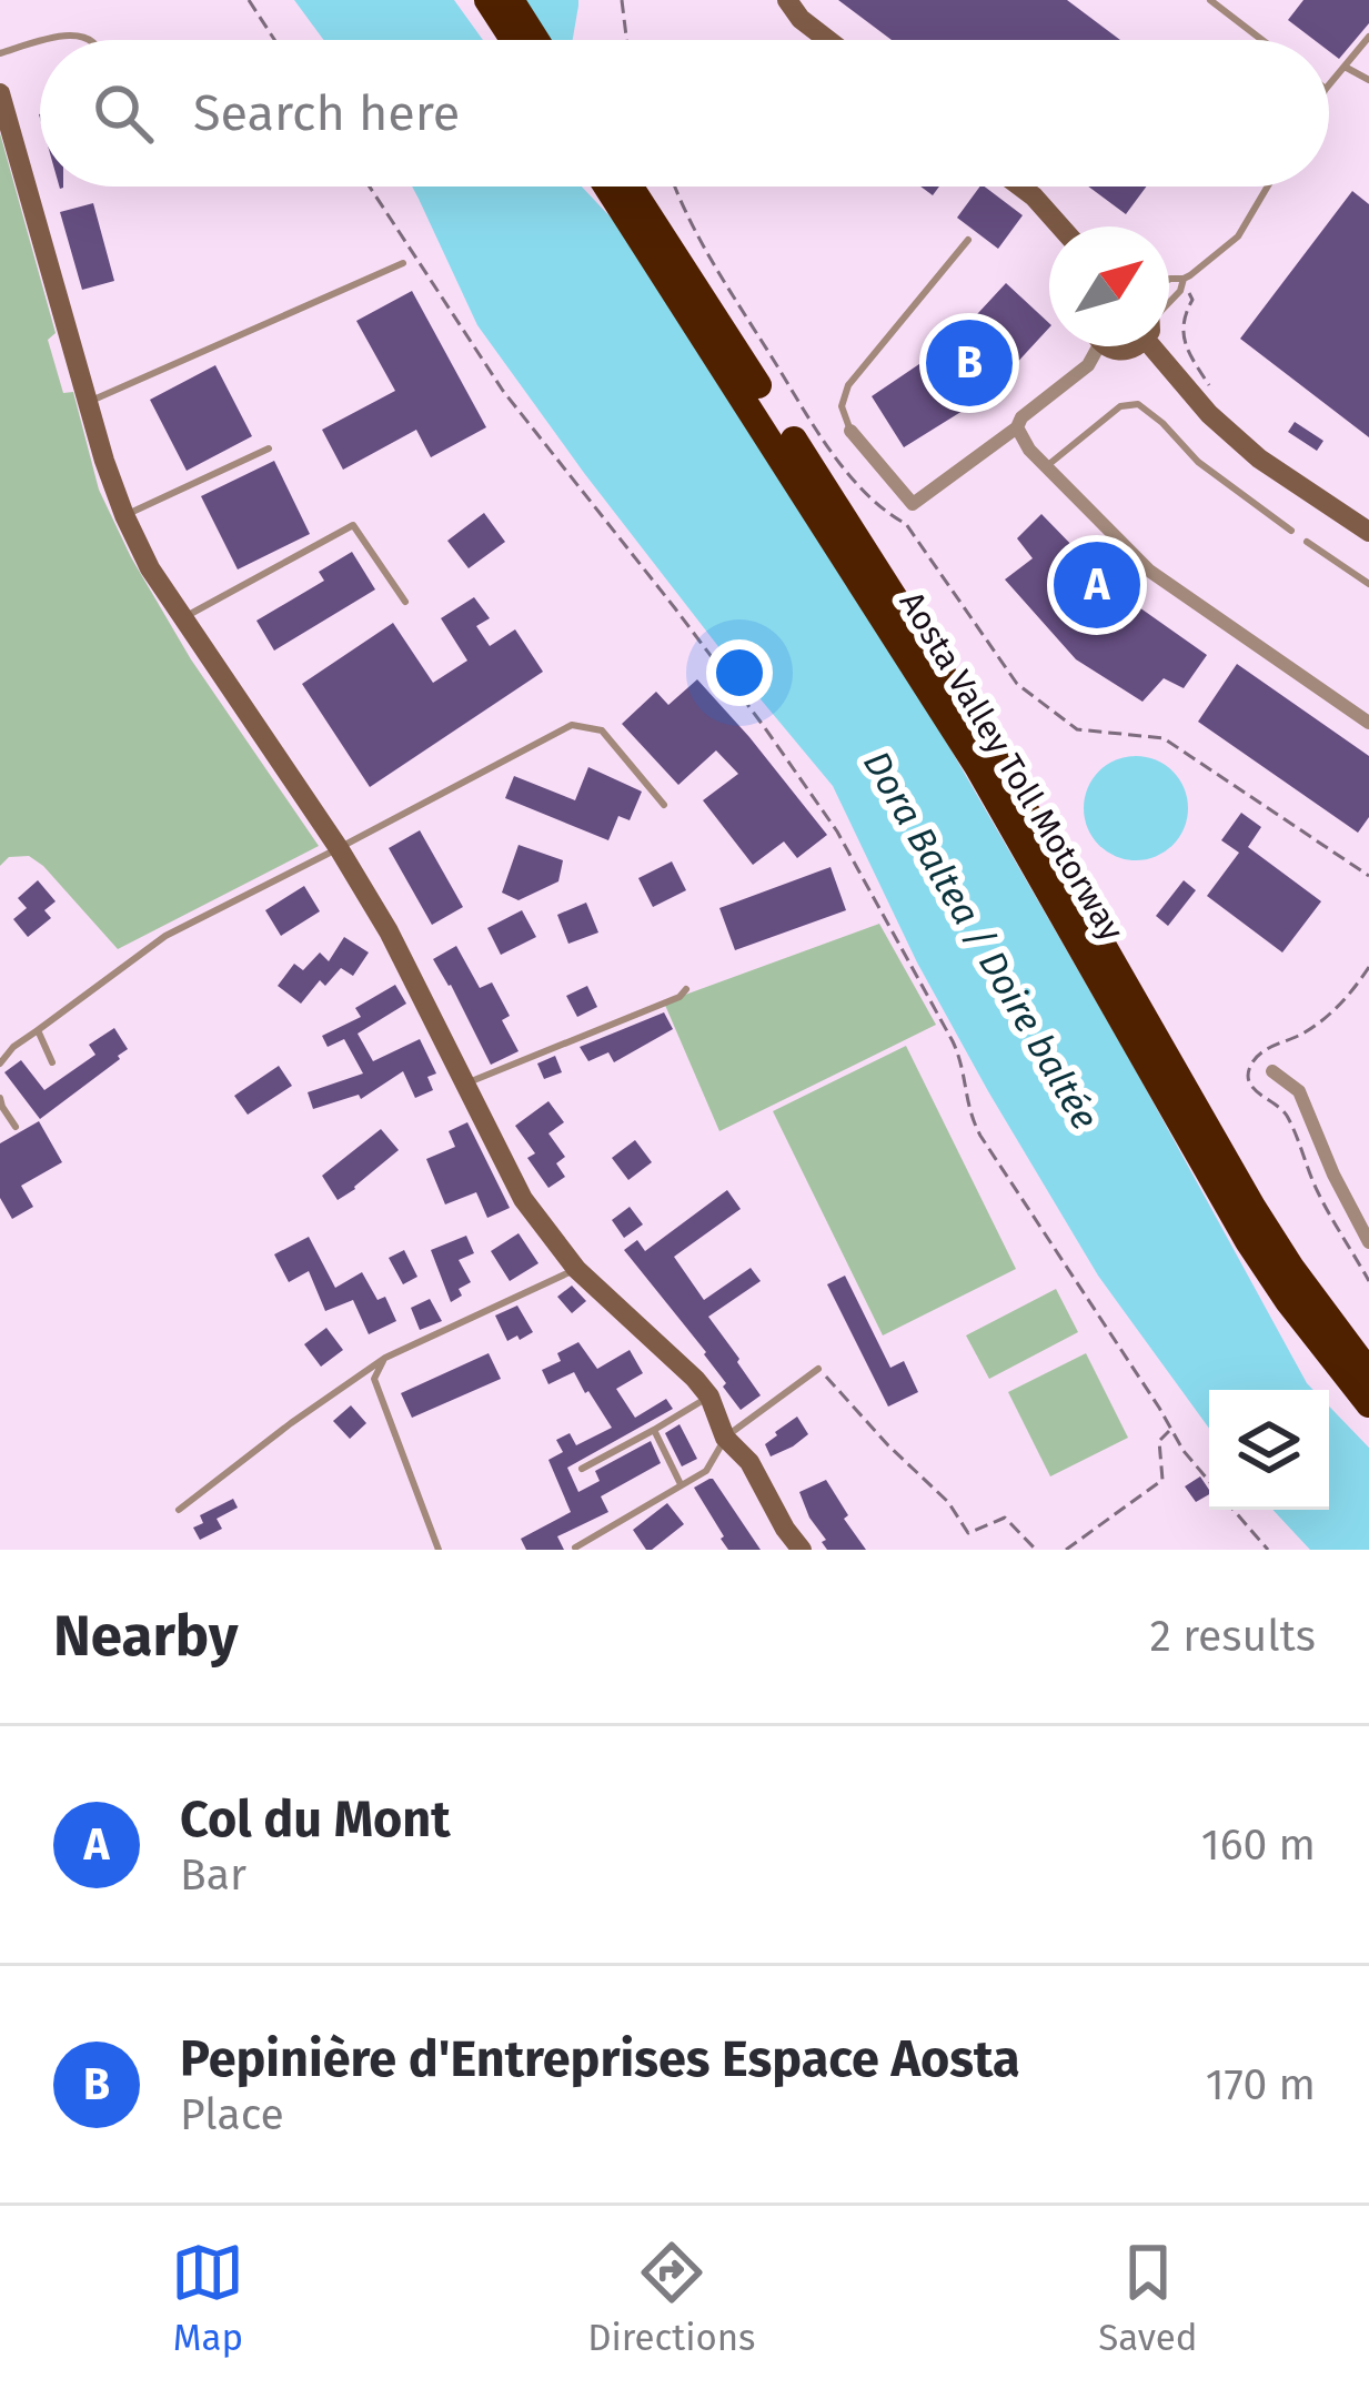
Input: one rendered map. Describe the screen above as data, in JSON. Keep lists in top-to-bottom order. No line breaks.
{"streets":{"highway":["Aosta Valley Toll Motorway"]},"water":["Dora Baltea / Doire baltée"],"north":"top right","page":{"search":"Search here","pins":["B","A"],"heading":["Nearby","2 results"],"list":[{"mark":"A","name":"Col du Mont","note":"Bar","value":"160 m"},{"mark":"B","name":"Pepinière d'Entreprises Espace Aosta","note":"Place","value":"170 m"}],"nav":["Map","Directions","Saved"]}}
